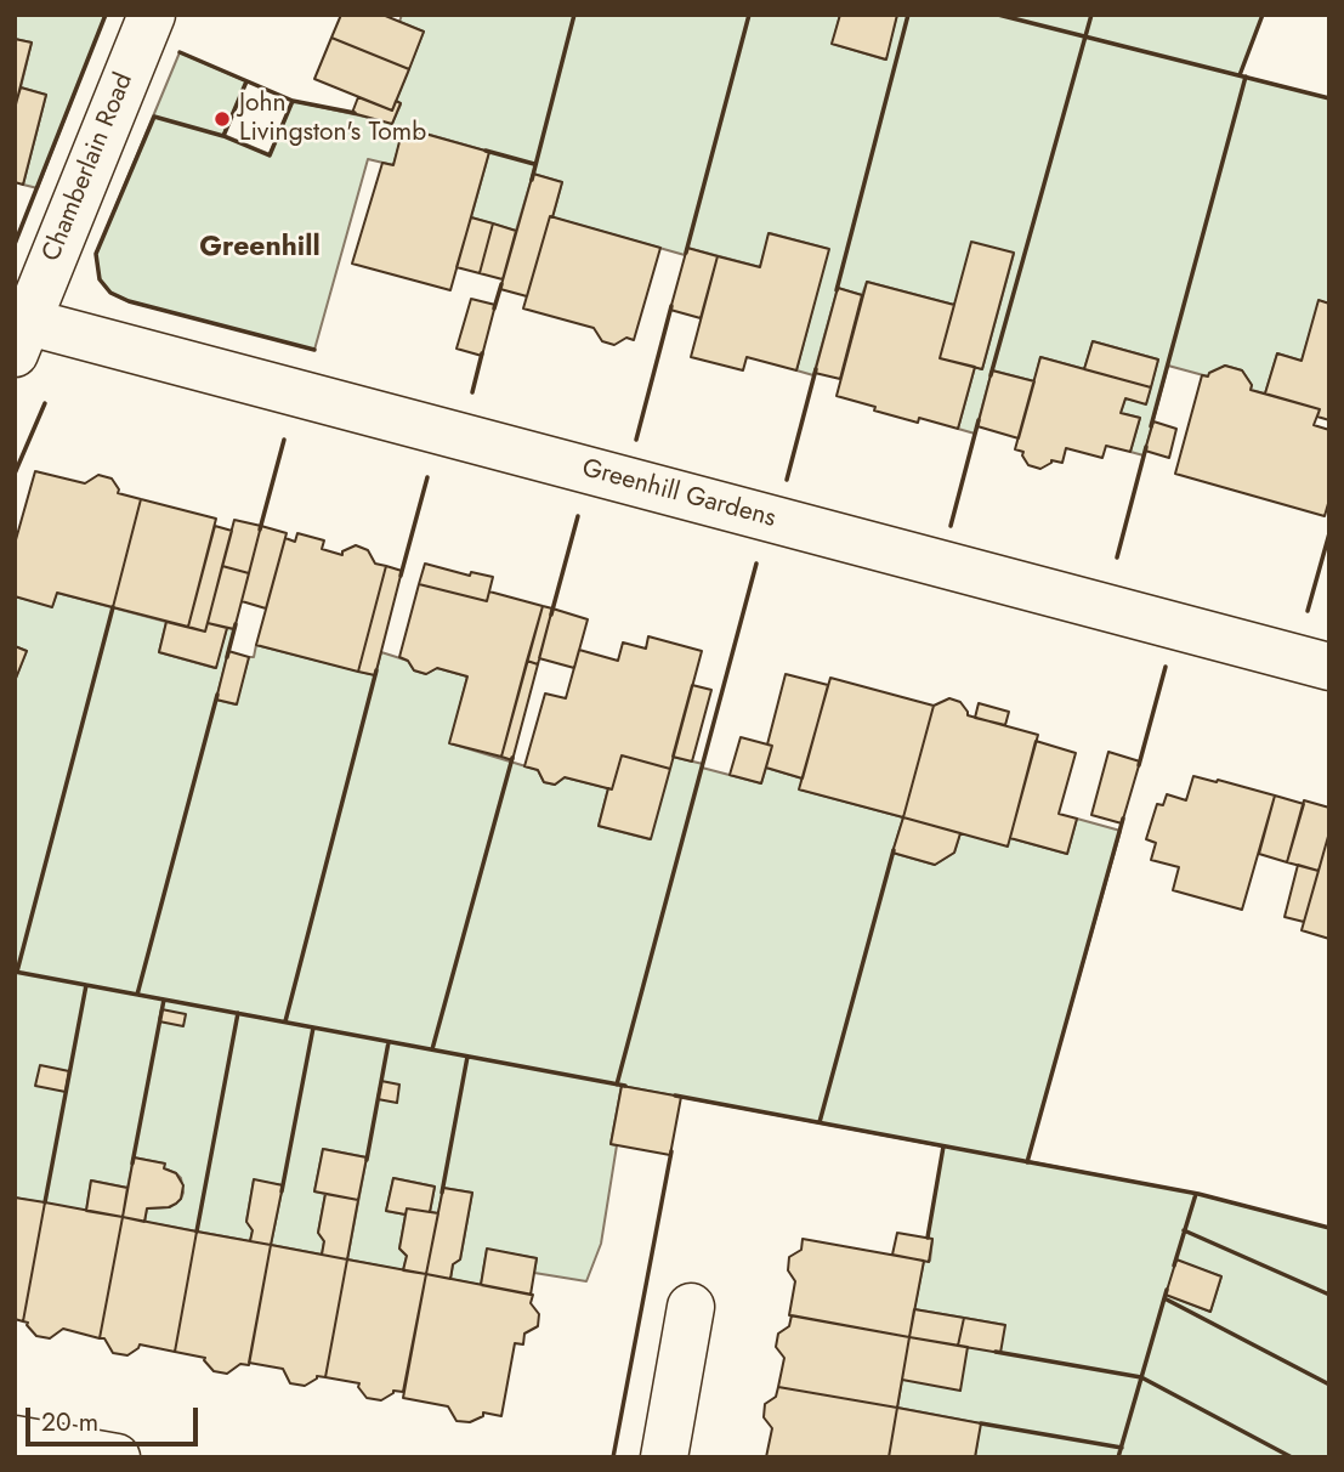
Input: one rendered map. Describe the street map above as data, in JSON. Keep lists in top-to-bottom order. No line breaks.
{"streets":{"street":["Chamberlain Road","Greenhill Gardens"]},"crossings":[["Chamberlain Road","Greenhill Gardens"]],"districts":["Greenhill"],"places":["John Livingston's Tomb"],"scale_bar":"20 m"}
